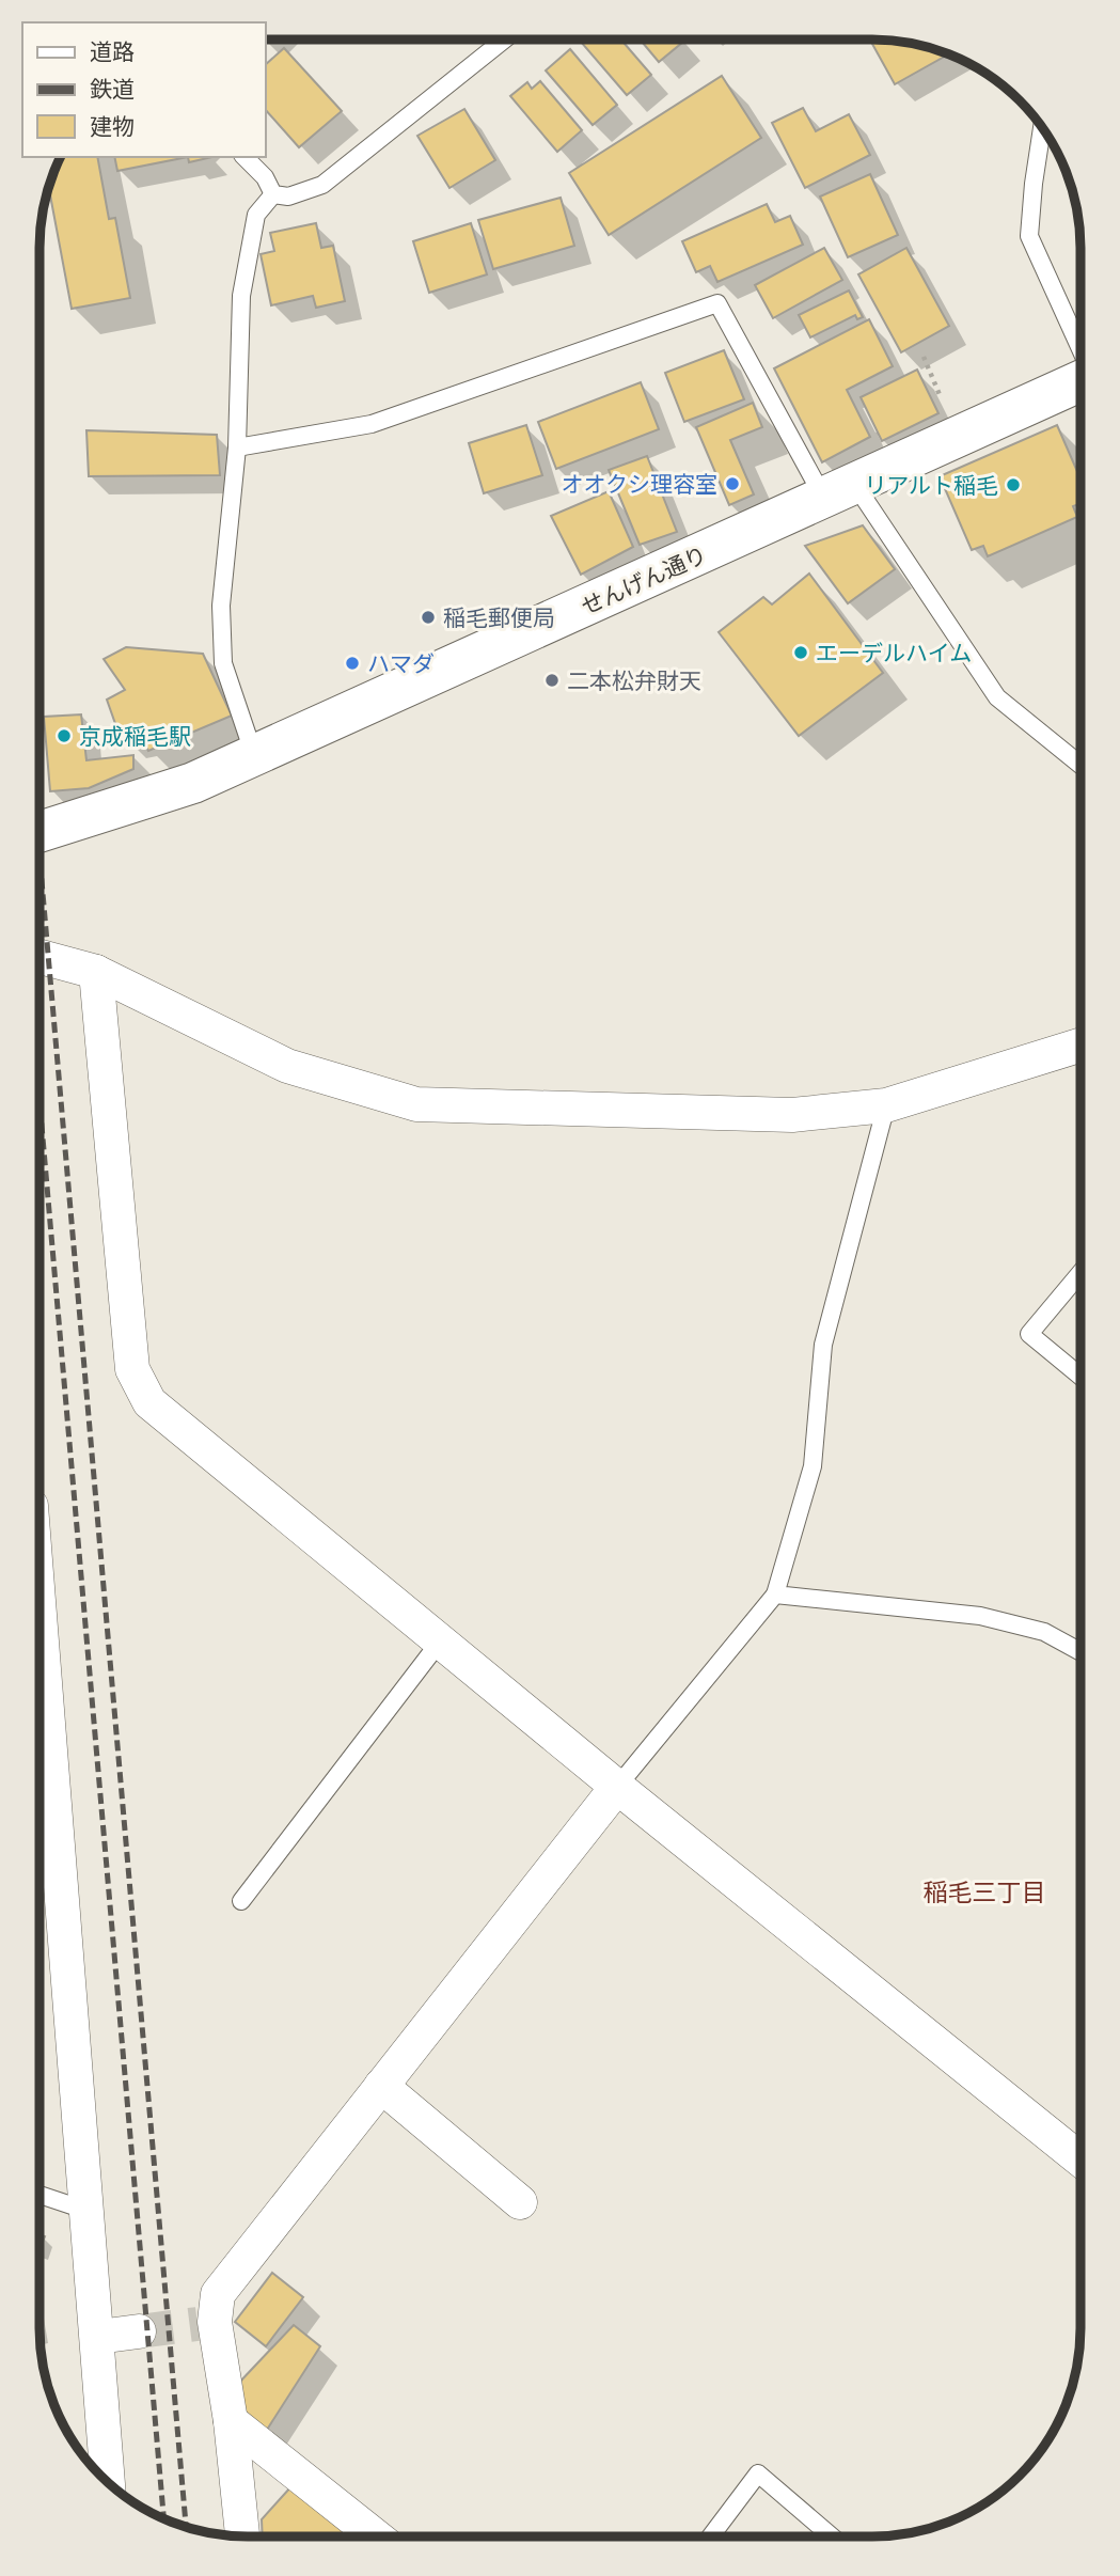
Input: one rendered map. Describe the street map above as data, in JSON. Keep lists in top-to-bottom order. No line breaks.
{"streets":{"main road":["せんげん通り"]},"districts":["稲毛三丁目"],"places":["オオクシ理容室","リアルト稲毛","稲毛郵便局","エーデルハイム","ハマダ","二本松弁財天","京成稲毛駅"],"legend":["道路","鉄道","建物"]}
